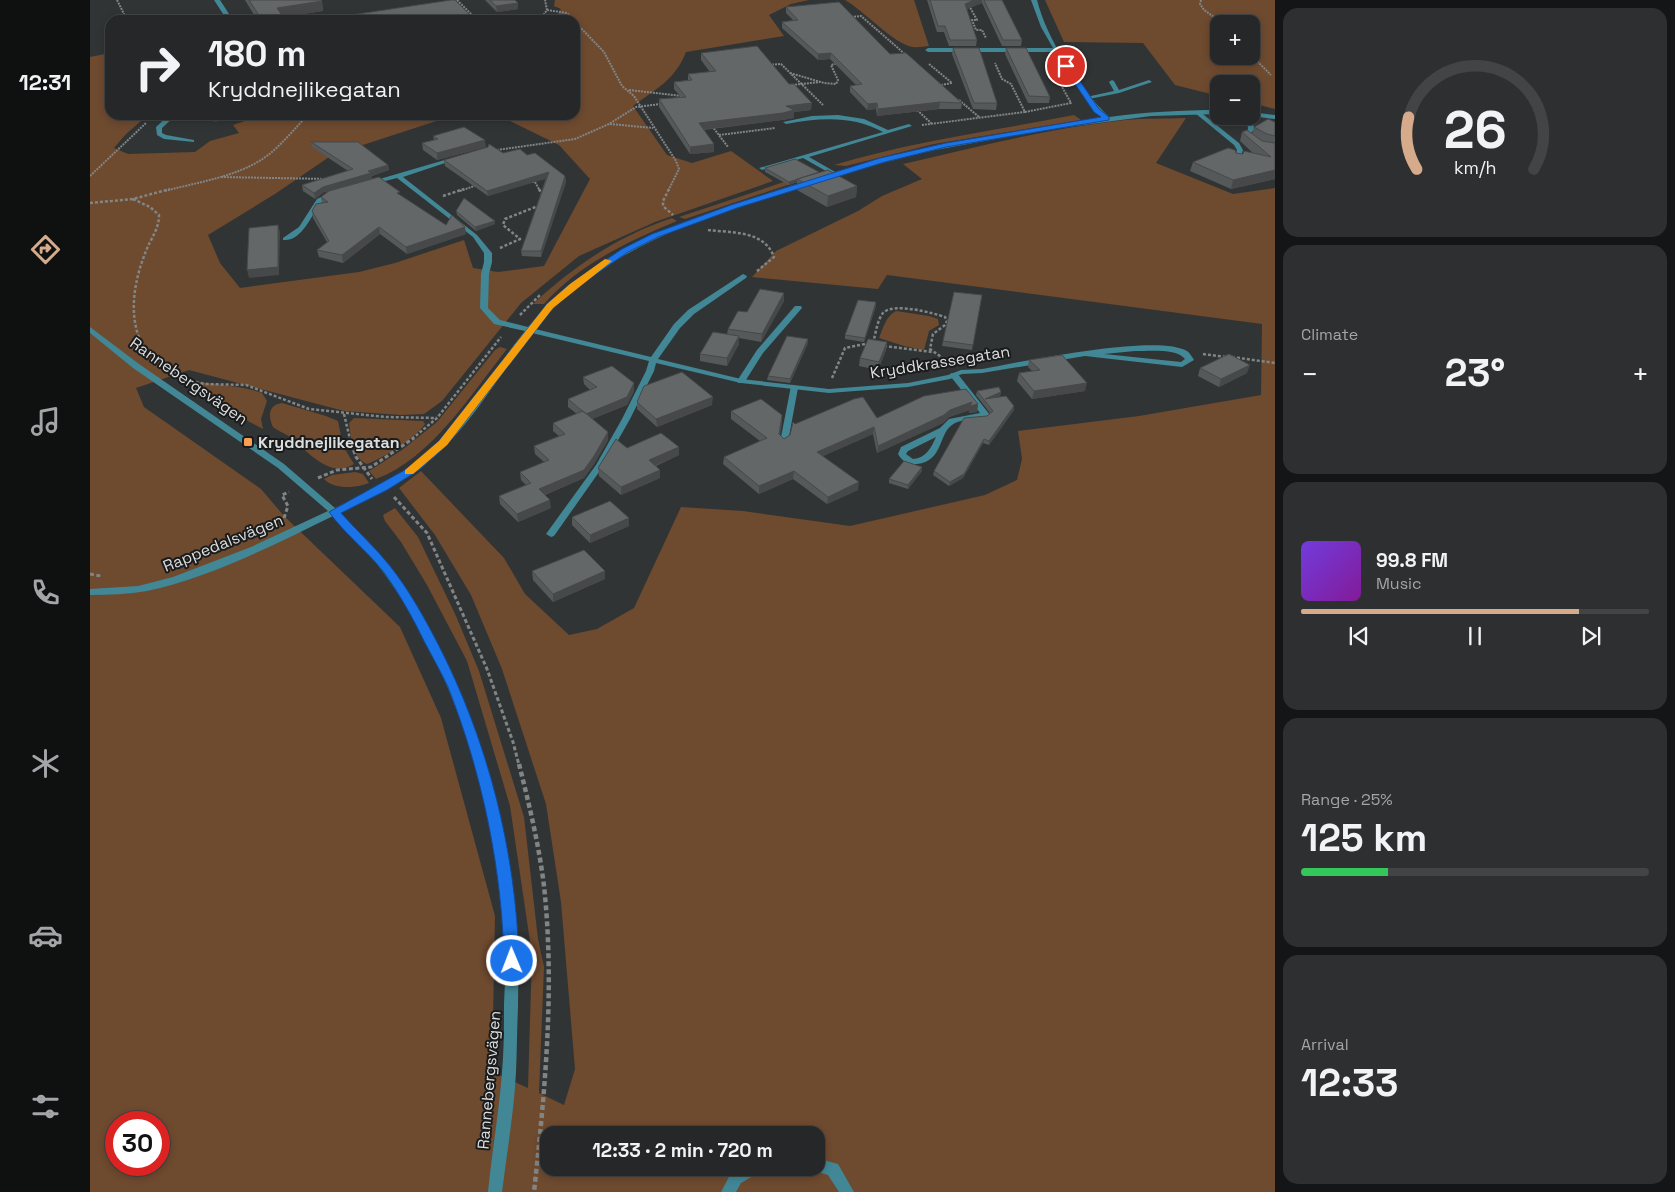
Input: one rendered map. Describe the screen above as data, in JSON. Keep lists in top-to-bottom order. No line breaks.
{"streets":{"street":["Kryddkrassegatan","Rannebergsvägen","Rappedalsvägen"]},"crossings":[["Rannebergsvägen","Rappedalsvägen"]],"places":{"transit":["Kryddnejlikegatan"]},"page":{"tabs":"12:31","map_buttons":["+","−"],"turn":["180 m","Kryddnejlikegatan"],"tile":["Climate",["Range · 25%","125 km"],["Arrival","12:33"]],"heat":["−","23°","+"],"song":["99.8 FM","Music"],"limit":"30","trip":"12:33 · 2 min · 720 m","gauge":["26","km/h"]}}
